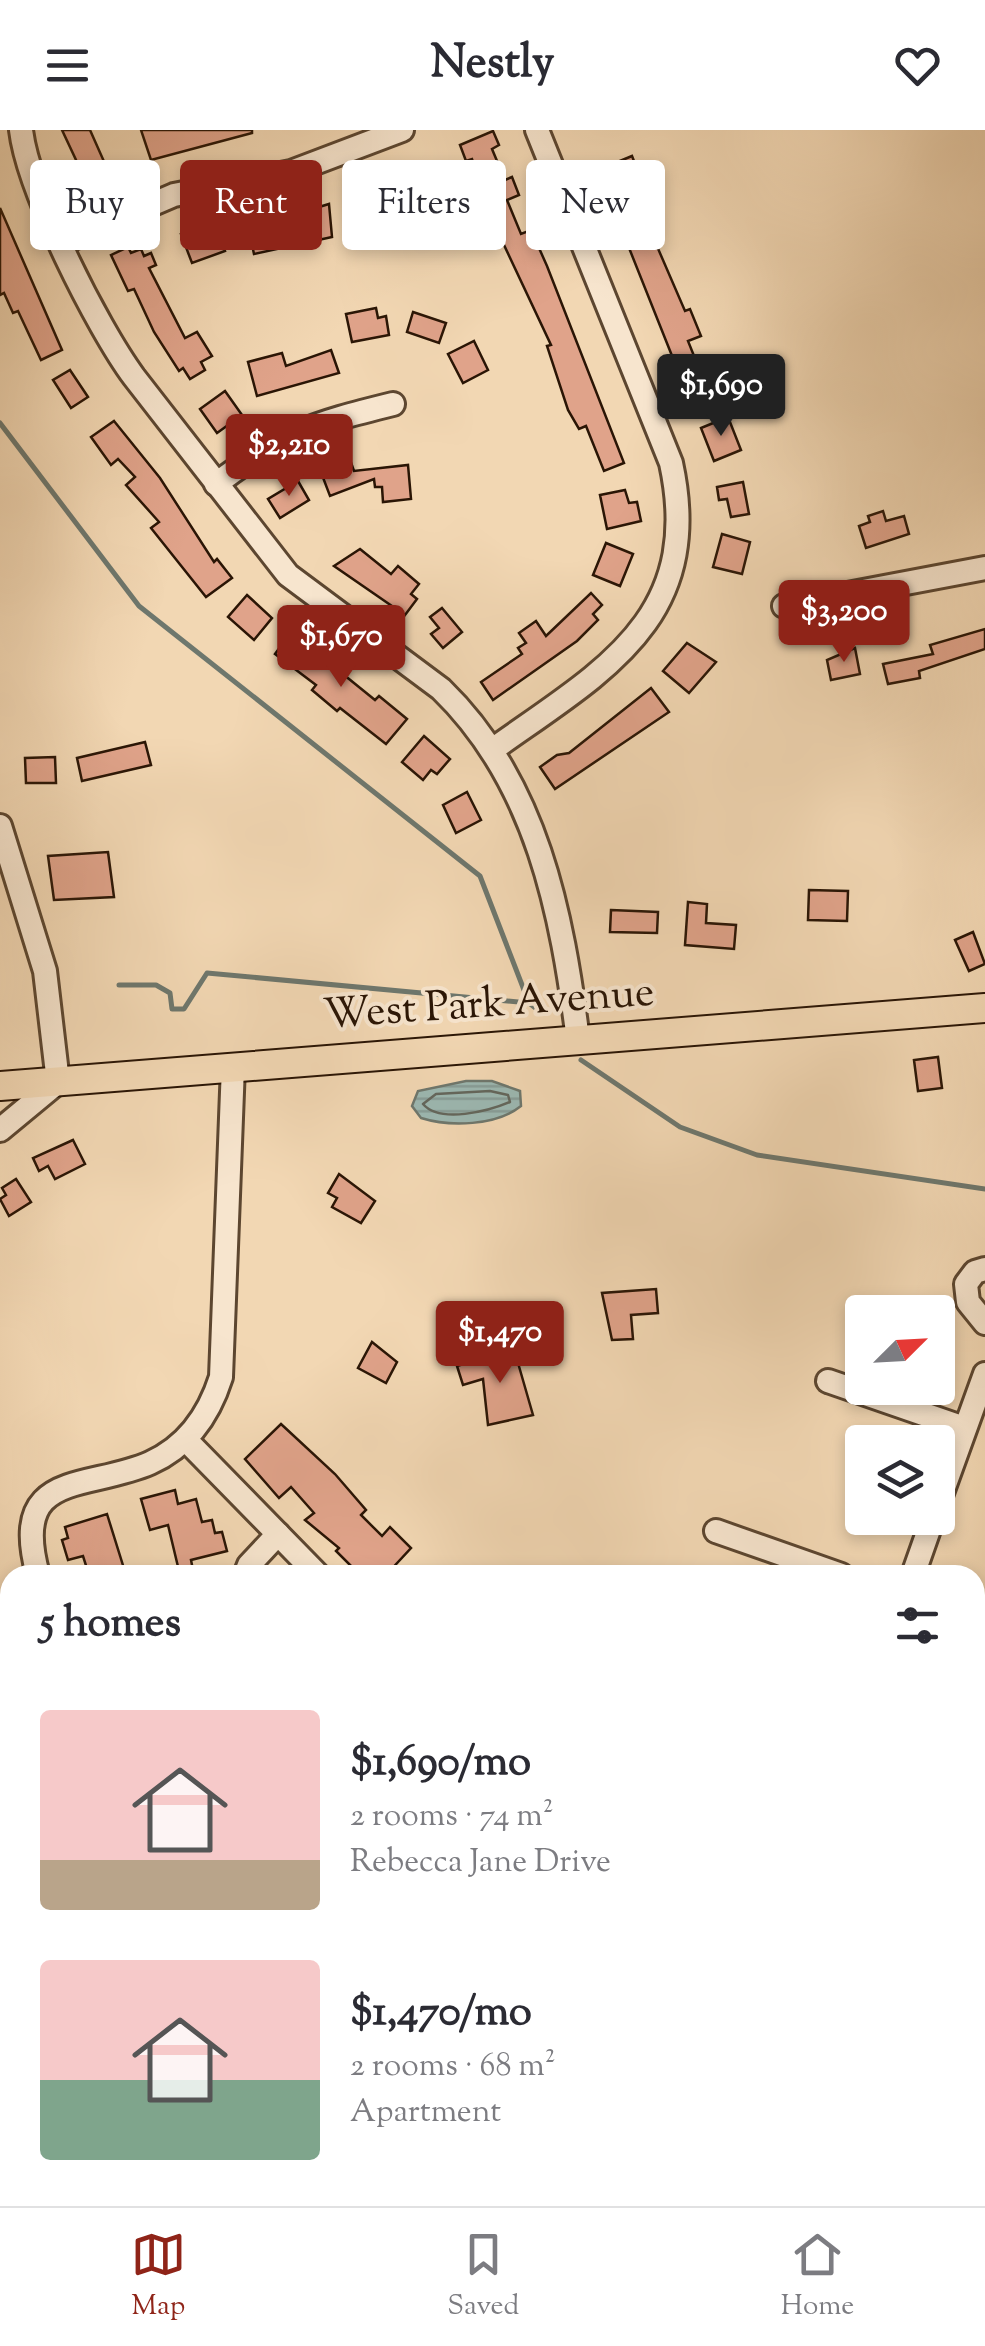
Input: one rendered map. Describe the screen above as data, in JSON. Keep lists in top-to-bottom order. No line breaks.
{"streets":{"main road":["West Park Avenue"]},"north":"top right","page":{"header":"Nestly","chip":["Buy","Rent","Filters","New"],"price":["$1,690","$2,210","$3,200","$1,670","$1,470"],"heading":"5 homes","list":[{"name":"$1,690/mo","note":"2 rooms · 74 m² · Rebecca Jane Drive"},{"name":"$1,470/mo","note":"2 rooms · 68 m² · Apartment"}],"tabs":["Map","Saved","Home"]}}
